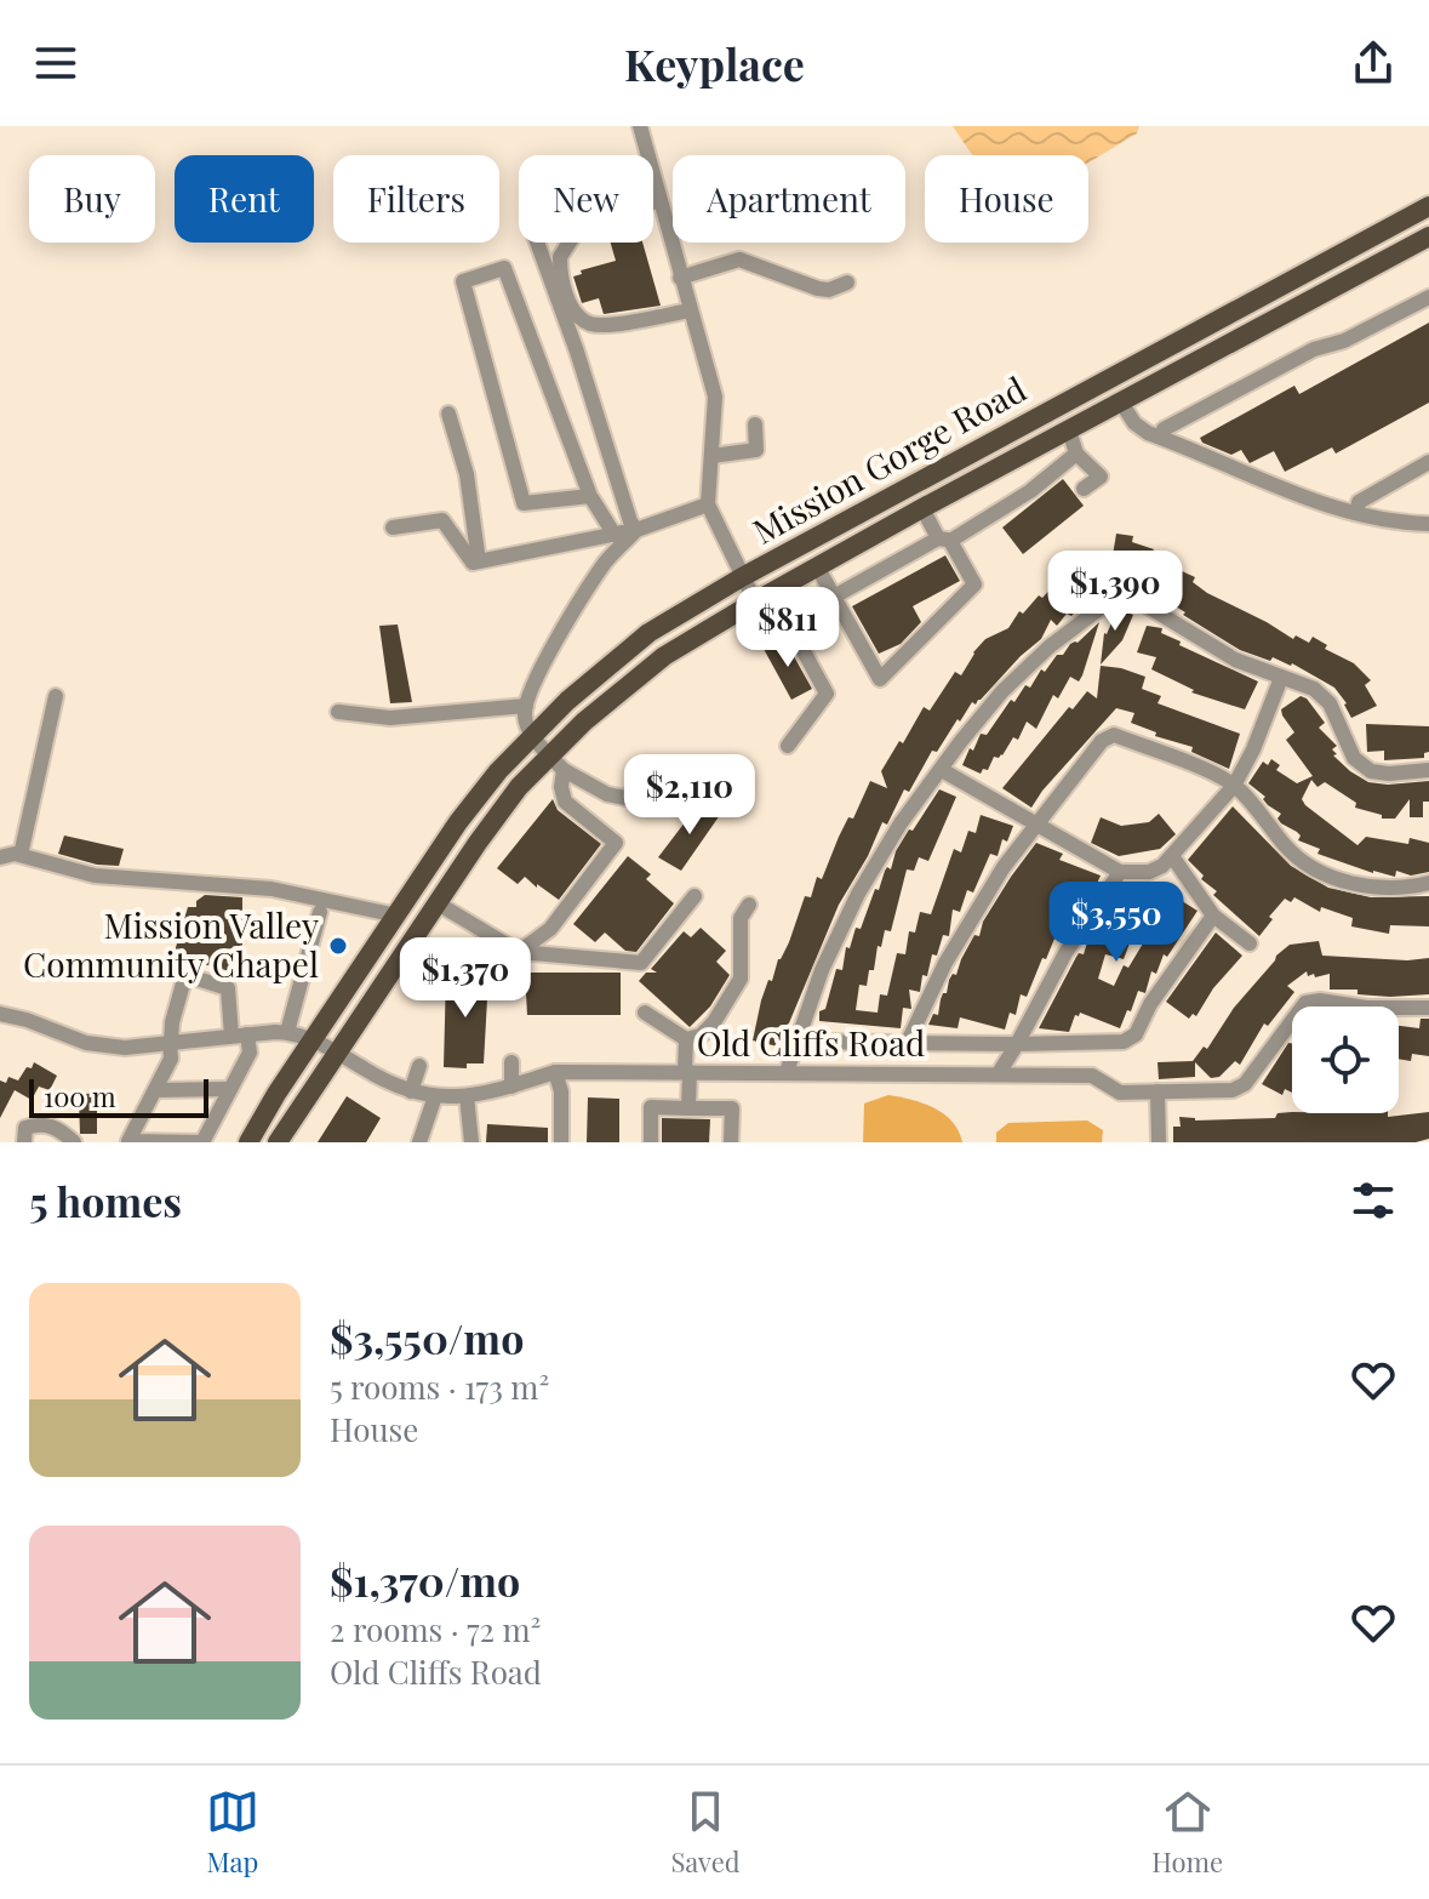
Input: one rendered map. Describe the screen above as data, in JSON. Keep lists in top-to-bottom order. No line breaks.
{"streets":{"main road":["Mission Gorge Road"],"street":["Old Cliffs Road"]},"crossings":[["Mission Gorge Road","Old Cliffs Road"]],"places":["Mission Valley Community Chapel"],"scale_bar":"100 m","page":{"header":"Keyplace","chip":["Buy","Rent","Filters","New","Apartment","House"],"price":["$1,390","$811","$2,110","$3,550","$1,370"],"scale":"100 m","heading":"5 homes","list":[{"name":"$3,550/mo","note":"5 rooms · 173 m² · House"},{"name":"$1,370/mo","note":"2 rooms · 72 m² · Old Cliffs Road"}],"tabs":["Map","Saved","Home"]}}
